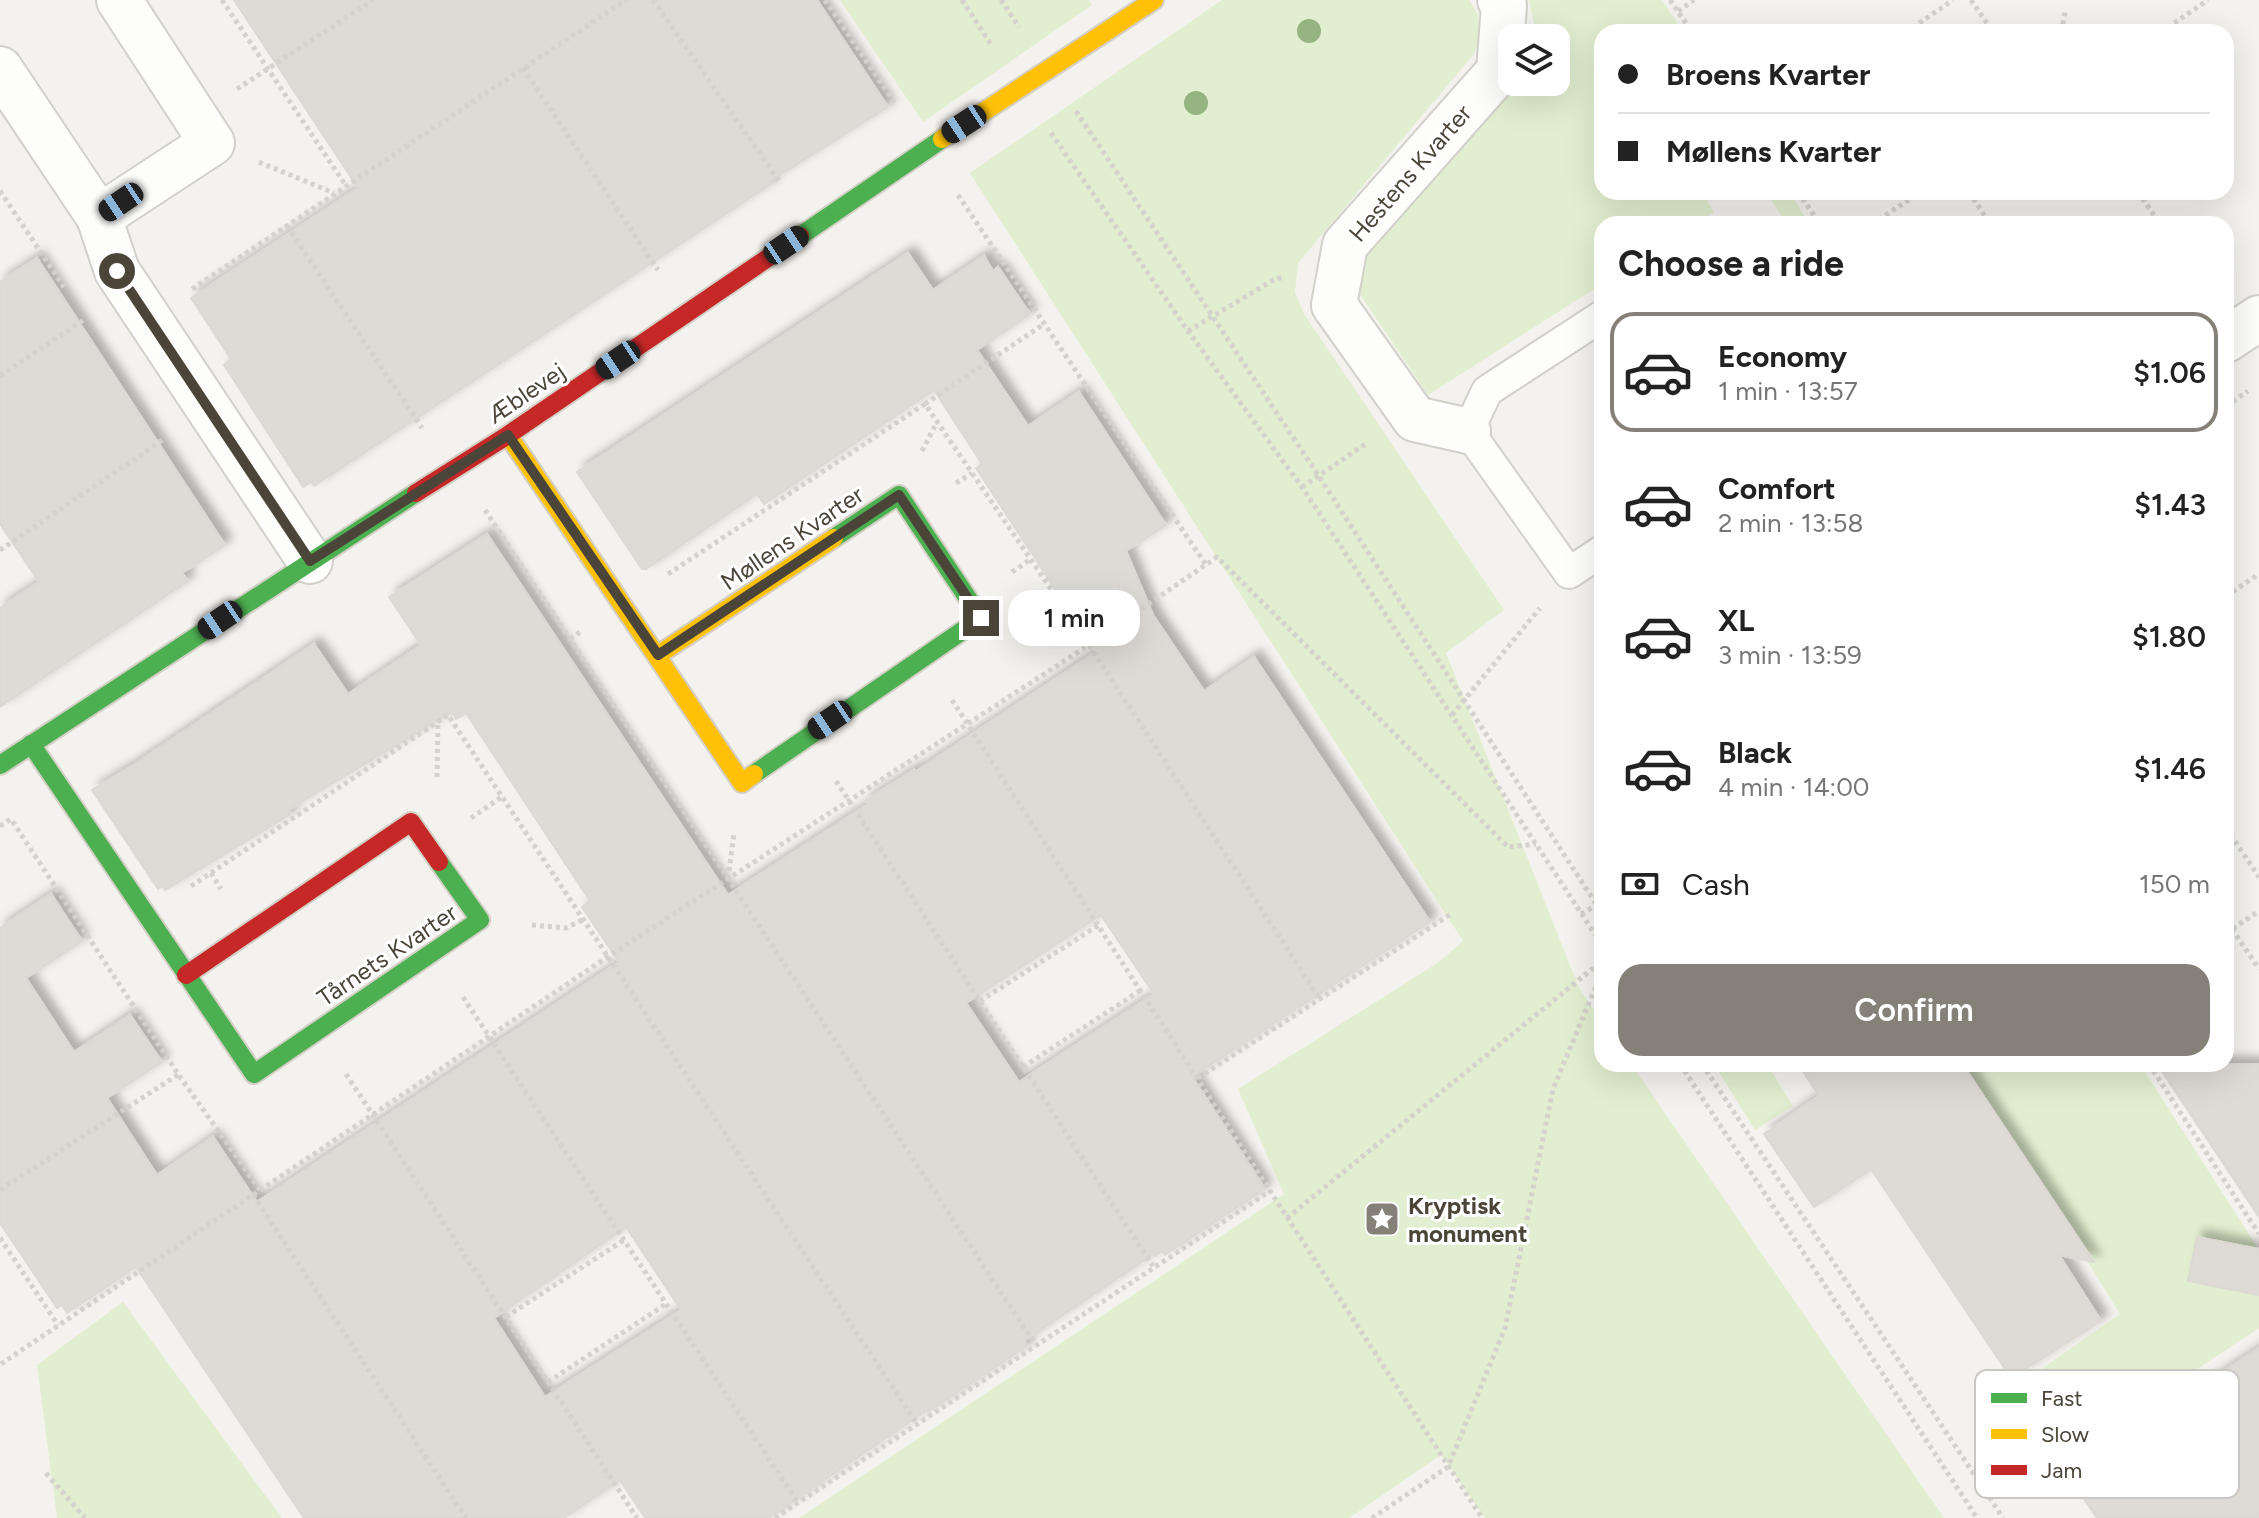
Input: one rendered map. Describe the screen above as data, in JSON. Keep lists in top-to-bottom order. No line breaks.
{"streets":{"street":["Hestens Kvarter","Æblevej","Møllens Kvarter","Tårnets Kvarter"]},"crossings":[["Æblevej","Møllens Kvarter"],["Æblevej","Tårnets Kvarter"]],"places":{"place":["Kryptisk monument"]},"legend":["Fast","Slow","Jam"],"page":{"banner":["Broens Kvarter","Møllens Kvarter"],"heading":"Choose a ride","list":[{"name":"Economy","note":"1 min · 13:57","value":"$1.06"},{"name":"Comfort","note":"2 min · 13:58","value":"$1.43"},{"name":"XL","note":"3 min · 13:59","value":"$1.80"},{"name":"Black","note":"4 min · 14:00","value":"$1.46"}],"bubble":"1 min","pay":["Cash","150 m"],"buttons":"Confirm"}}
